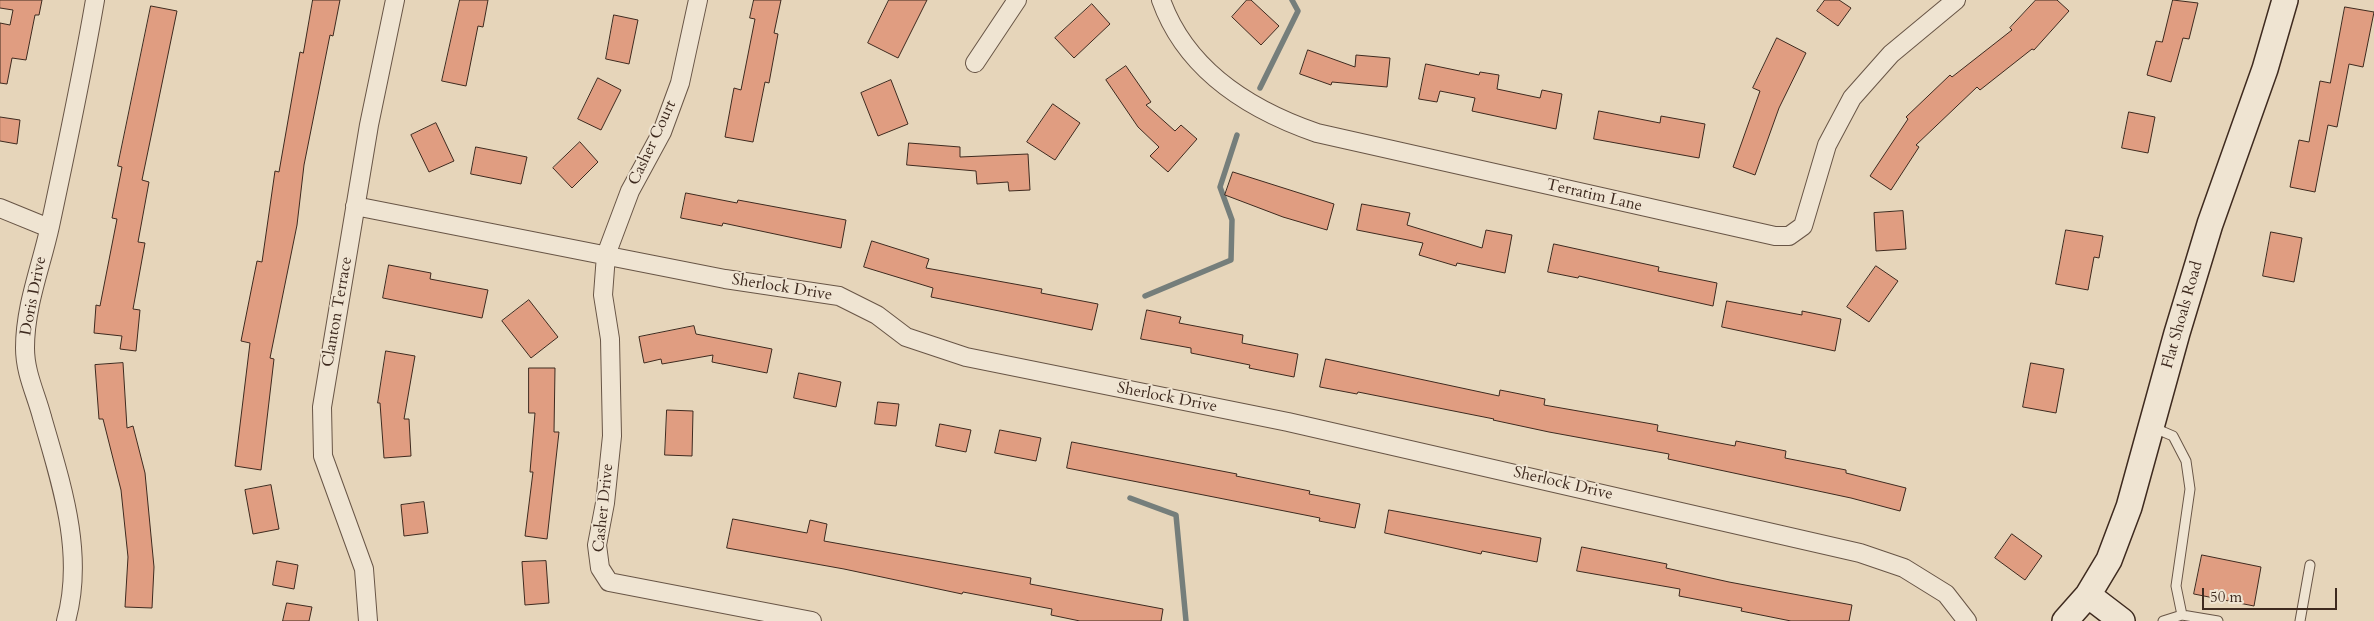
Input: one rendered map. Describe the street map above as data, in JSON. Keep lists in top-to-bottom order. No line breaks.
{"streets":{"main road":["Flat Shoals Road"],"street":["Casher Court","Terratim Lane","Sherlock Drive","Doris Drive","Clanton Terrace","Casher Drive"]},"crossings":[["Casher Court","Sherlock Drive"],["Casher Court","Casher Drive"],["Sherlock Drive","Clanton Terrace"],["Sherlock Drive","Casher Drive"]],"scale_bar":"50 m"}
